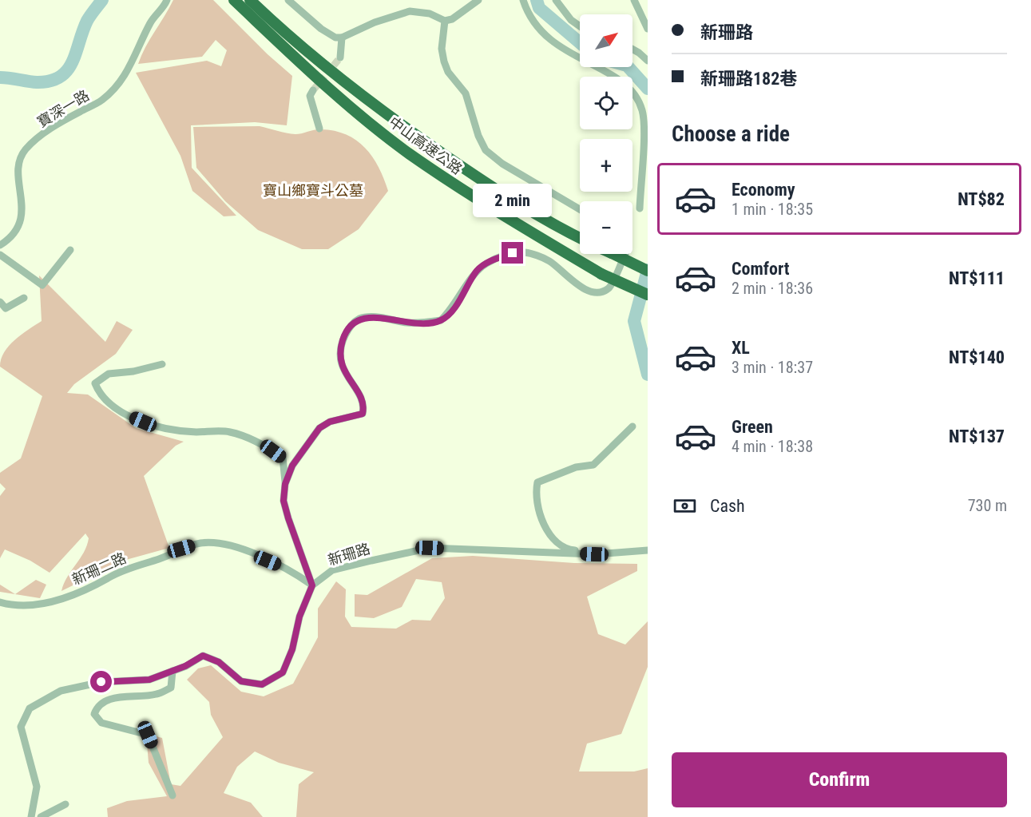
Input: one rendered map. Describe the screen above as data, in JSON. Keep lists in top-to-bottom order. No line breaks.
{"streets":{"highway":["中山高速公路"],"street":["寶深一路","新珊路","新珊二路"]},"crossings":[["新珊路","新珊二路"]],"parks":["寶山鄉寶斗公墓"],"north":"top right","page":{"banner":["新珊路","新珊路182巷"],"map_buttons":["+","−"],"heading":"Choose a ride","list":[{"name":"Economy","note":"1 min · 18:35","value":"NT$82"},{"name":"Comfort","note":"2 min · 18:36","value":"NT$111"},{"name":"XL","note":"3 min · 18:37","value":"NT$140"},{"name":"Green","note":"4 min · 18:38","value":"NT$137"}],"bubble":"2 min","pay":["Cash","730 m"],"buttons":"Confirm"}}
